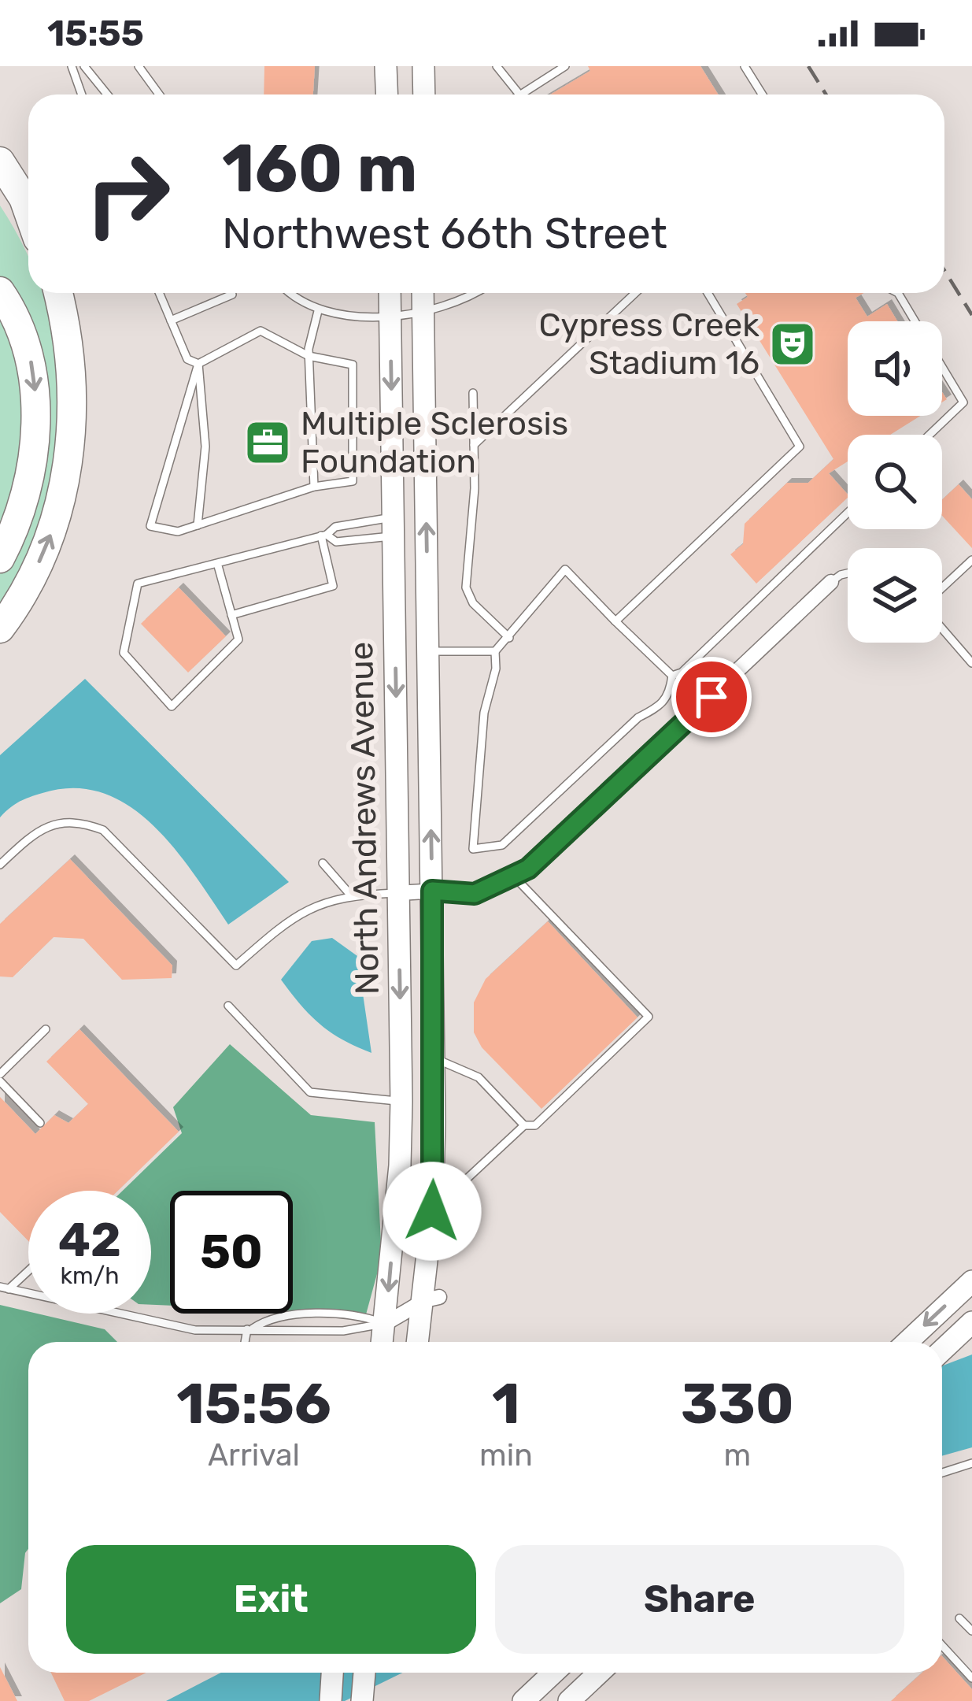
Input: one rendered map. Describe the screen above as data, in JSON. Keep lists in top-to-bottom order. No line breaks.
{"streets":{"main road":["North Andrews Avenue"]},"places":{"theatre":["Cypress Creek Stadium 16"],"office":["Multiple Sclerosis Foundation"]},"page":{"status":"15:55","turn":["160 m","Northwest 66th Street"],"speed":"42 km/h","limit":"50","eta":["15:56","Arrival","1","min","330","m"],"buttons":["Exit","Share"]}}
